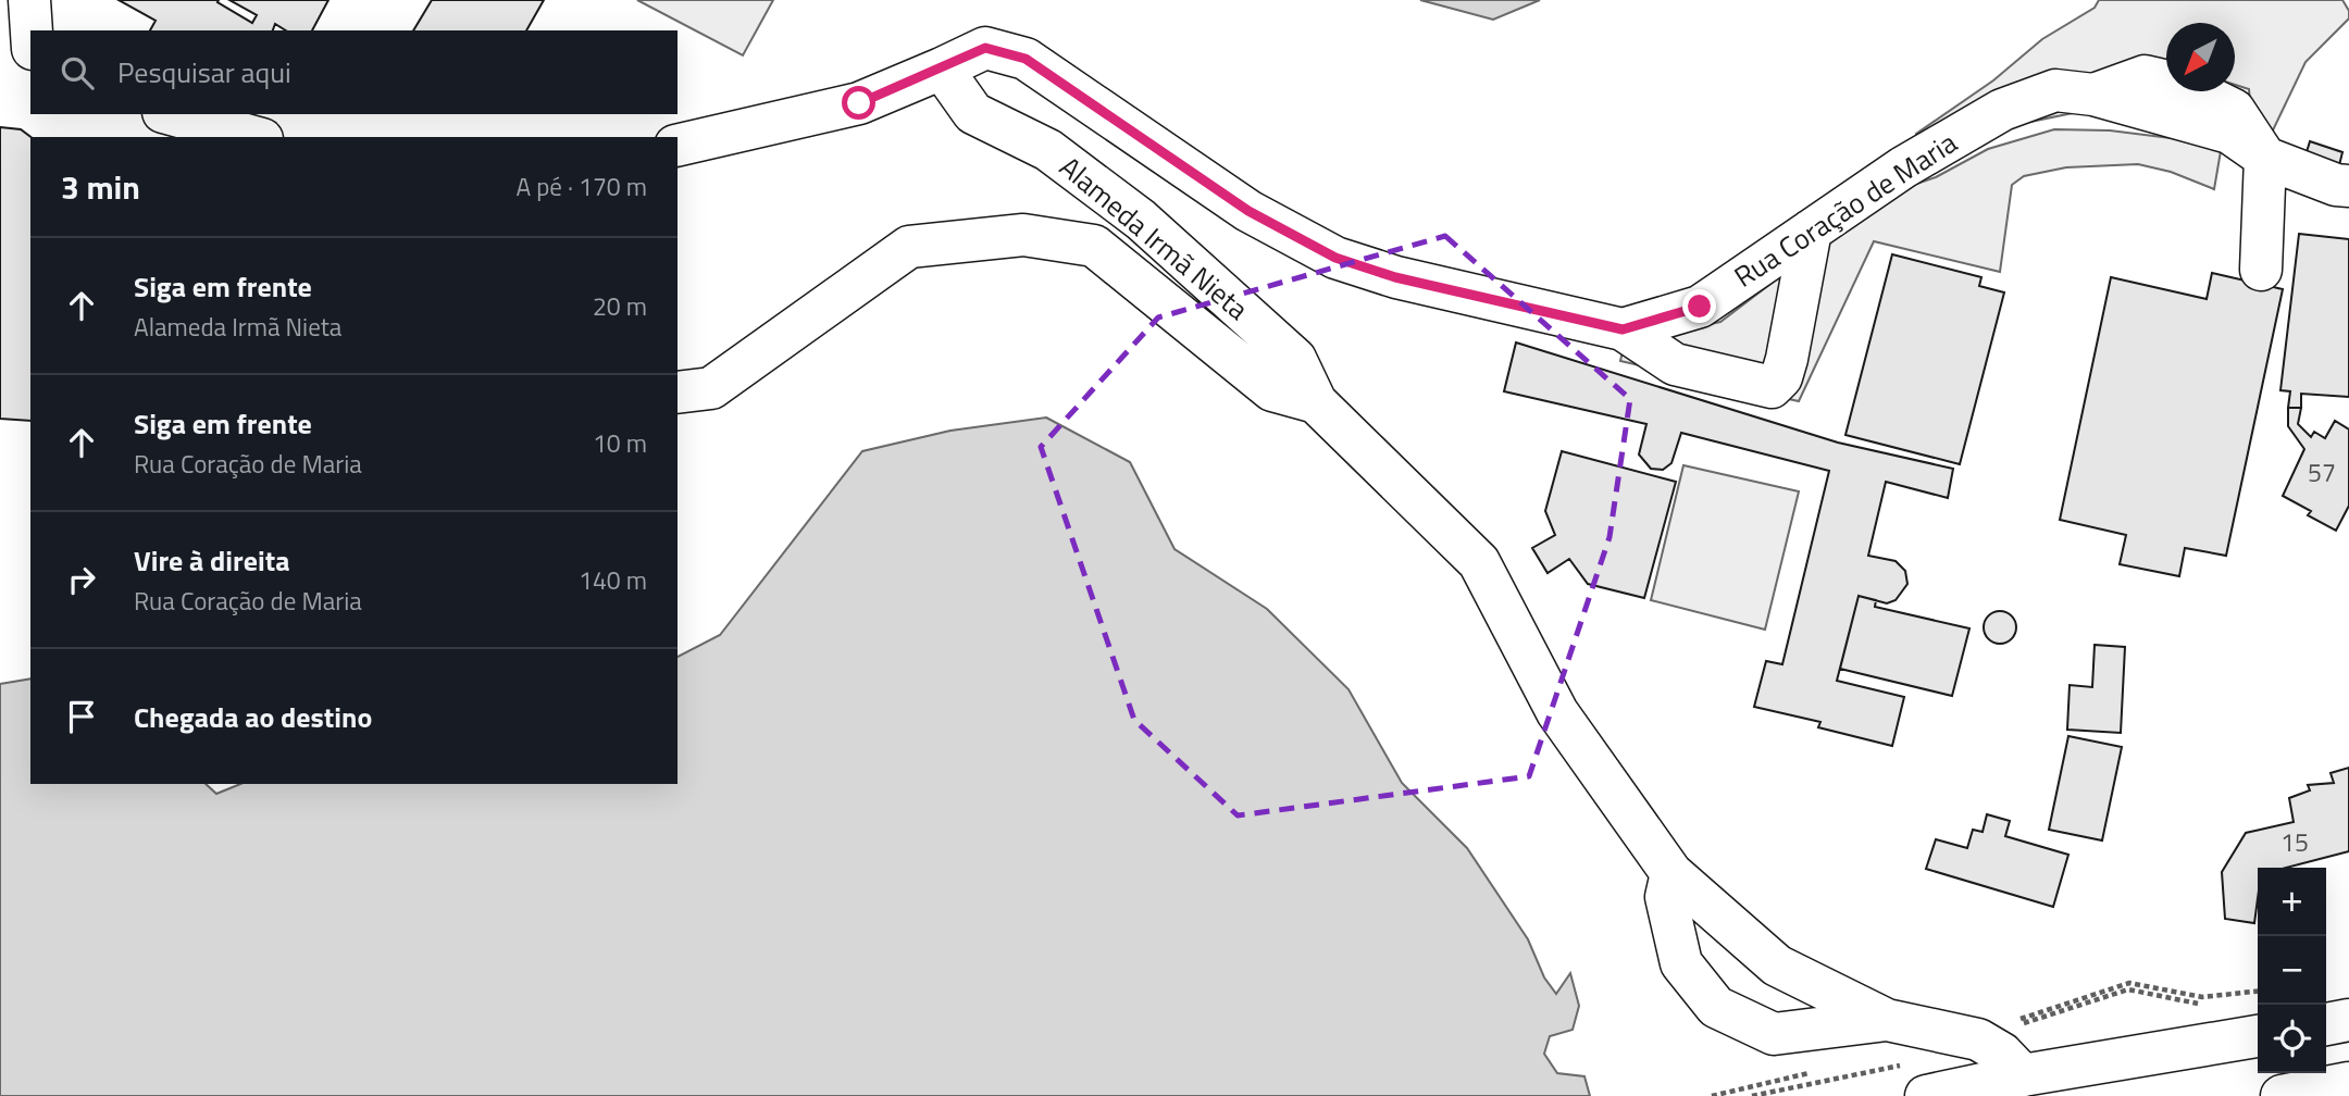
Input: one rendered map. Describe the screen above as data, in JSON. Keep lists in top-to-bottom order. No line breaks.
{"streets":{"street":["Rua Coração de Maria","Alameda Irmã Nieta"]},"crossings":[["Rua Coração de Maria","Alameda Irmã Nieta"]],"house_numbers":["57","15"],"north":"bottom left","page":{"search":"Pesquisar aqui","heading":["3 min","A pé · 170 m"],"list":[["Siga em frente","Alameda Irmã Nieta","20 m"],["Siga em frente","Rua Coração de Maria","10 m"],["Vire à direita","Rua Coração de Maria","140 m"],"Chegada ao destino"],"map_buttons":["+","−"]}}
